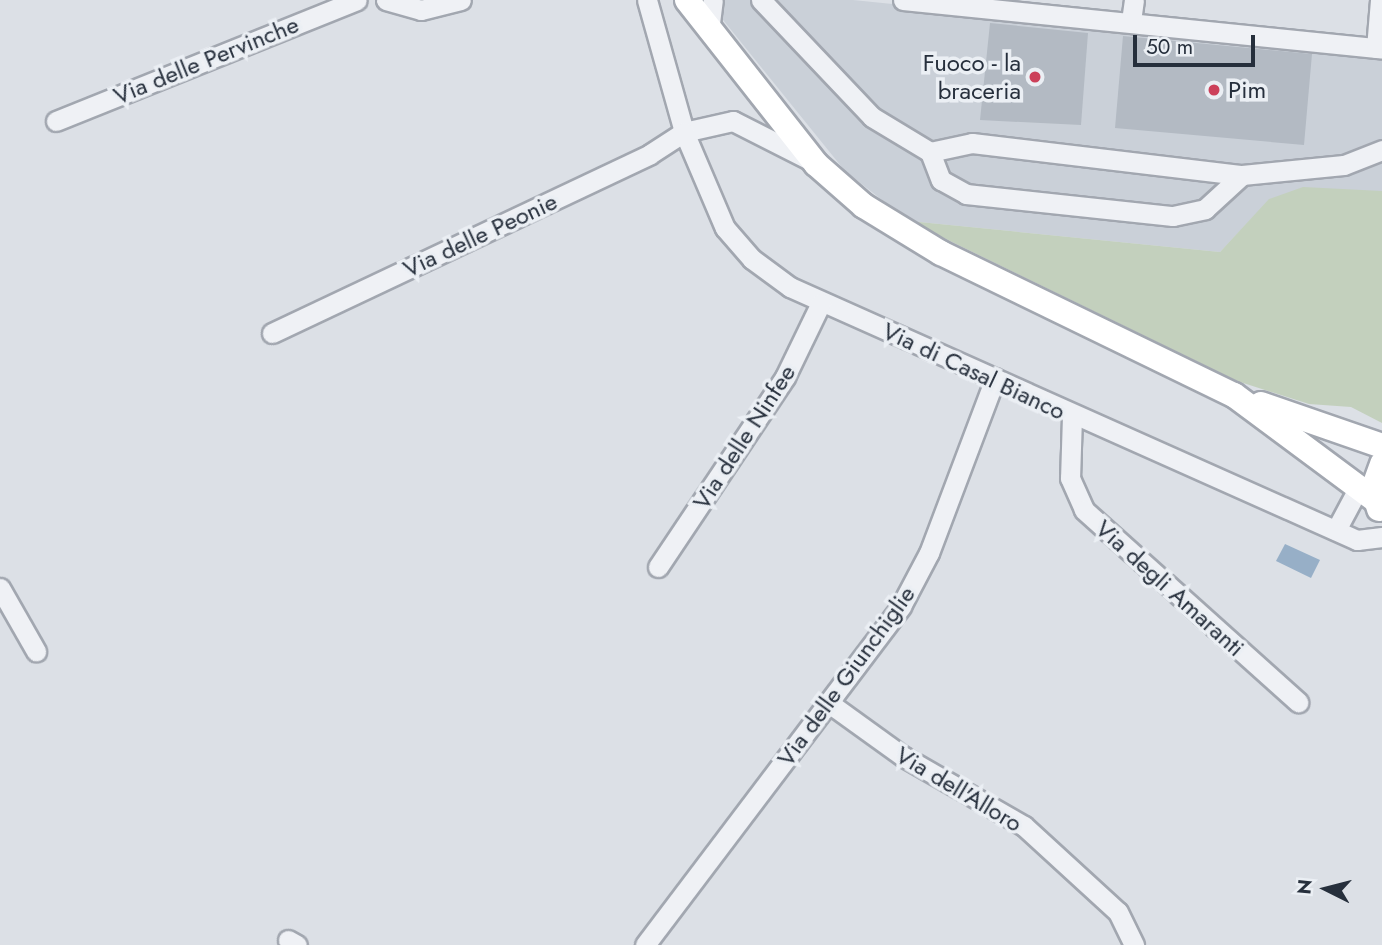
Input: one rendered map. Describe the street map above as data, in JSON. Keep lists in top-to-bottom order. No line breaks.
{"streets":{"street":["Via delle Pervinche","Via delle Peonie","Via di Casal Bianco","Via delle Ninfee","Via degli Amaranti","Via delle Giunchiglie","Via dell'Alloro"]},"crossings":[["Via delle Peonie","Via di Casal Bianco"],["Via di Casal Bianco","Via delle Ninfee"],["Via di Casal Bianco","Via degli Amaranti"],["Via di Casal Bianco","Via delle Giunchiglie"],["Via delle Giunchiglie","Via dell'Alloro"]],"places":["Fuoco - la braceria","Pim"],"scale_bar":"50 m","north":"left"}
